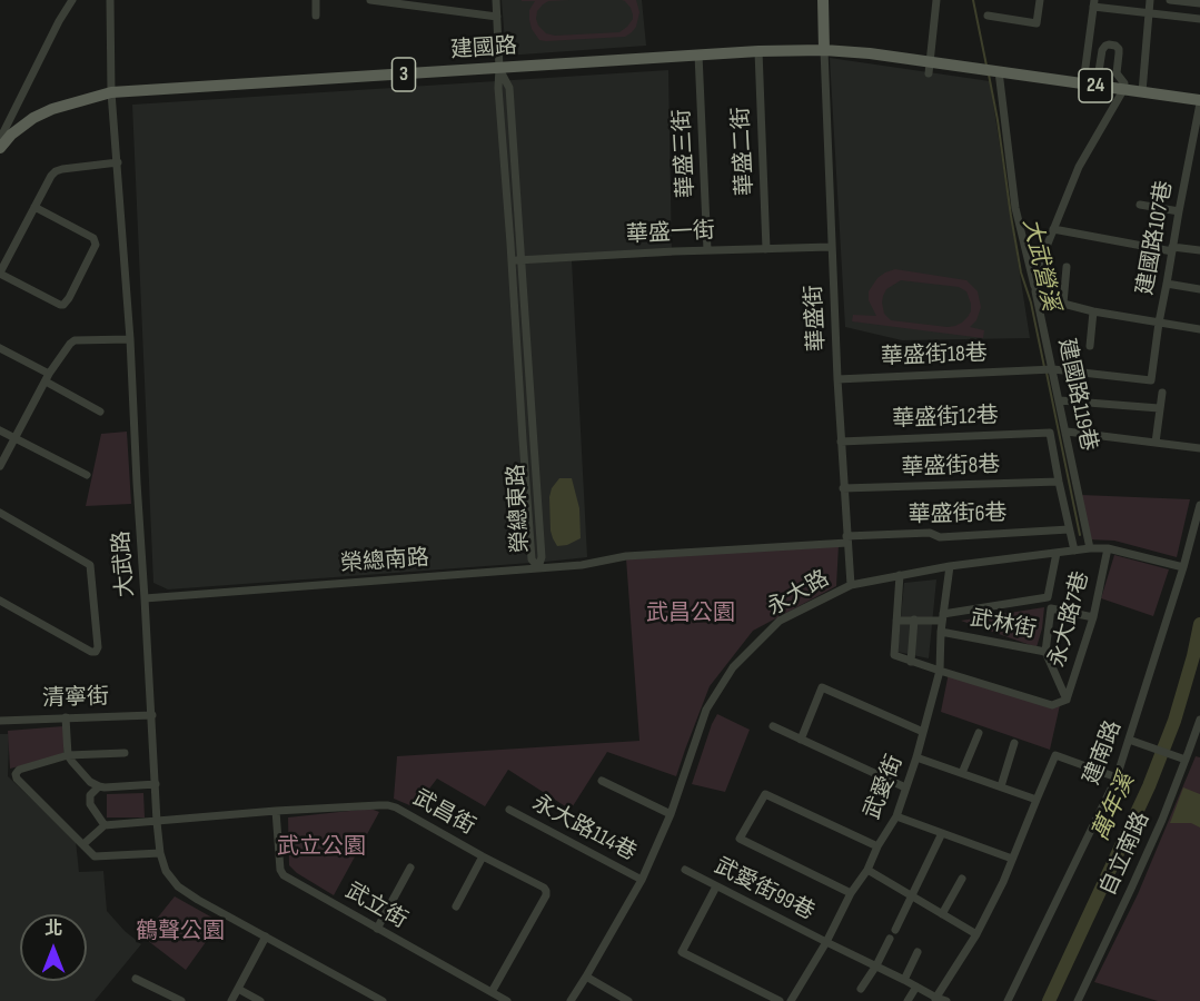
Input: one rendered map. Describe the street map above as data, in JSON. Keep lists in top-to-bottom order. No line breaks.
{"streets":{"main road":["建國路","3","24"],"street":["華盛二街","華盛三街","華盛一街","建國路107巷","華盛街","華盛街18巷","建國路119巷","華盛街12巷","華盛街8巷","榮總東路","華盛街6巷","榮總南路","大武路","永大路","永大路7巷","武林街","清寧街","建南路","武愛街","武昌街","永大路114巷","自立南路","武愛街99巷","武立街"]},"crossings":[["建國路","華盛二街"],["建國路","華盛三街"],["建國路","建國路107巷"],["建國路","華盛街"],["建國路","建國路119巷"],["建國路","榮總東路"],["建國路","大武路"],["華盛二街","華盛一街"],["華盛三街","華盛一街"],["華盛一街","華盛街"],["華盛一街","榮總東路"],["建國路107巷","華盛街18巷"],["華盛街","華盛街18巷"],["華盛街","華盛街12巷"],["華盛街","華盛街8巷"],["華盛街","華盛街6巷"],["華盛街","永大路"],["華盛街18巷","建國路119巷"],["建國路119巷","華盛街12巷"],["建國路119巷","永大路"],["榮總東路","榮總南路"],["華盛街6巷","榮總南路"],["榮總南路","大武路"],["大武路","清寧街"],["大武路","武昌街"],["永大路","永大路7巷"],["永大路","建南路"],["永大路","武愛街"],["永大路","永大路114巷"],["永大路7巷","武林街"],["武林街","武愛街"],["武愛街","武愛街99巷"],["武昌街","武立街"]],"water":["大武營溪","萬年溪"],"parks":["武昌公園","武立公園","鶴聲公園"],"north":"top"}
